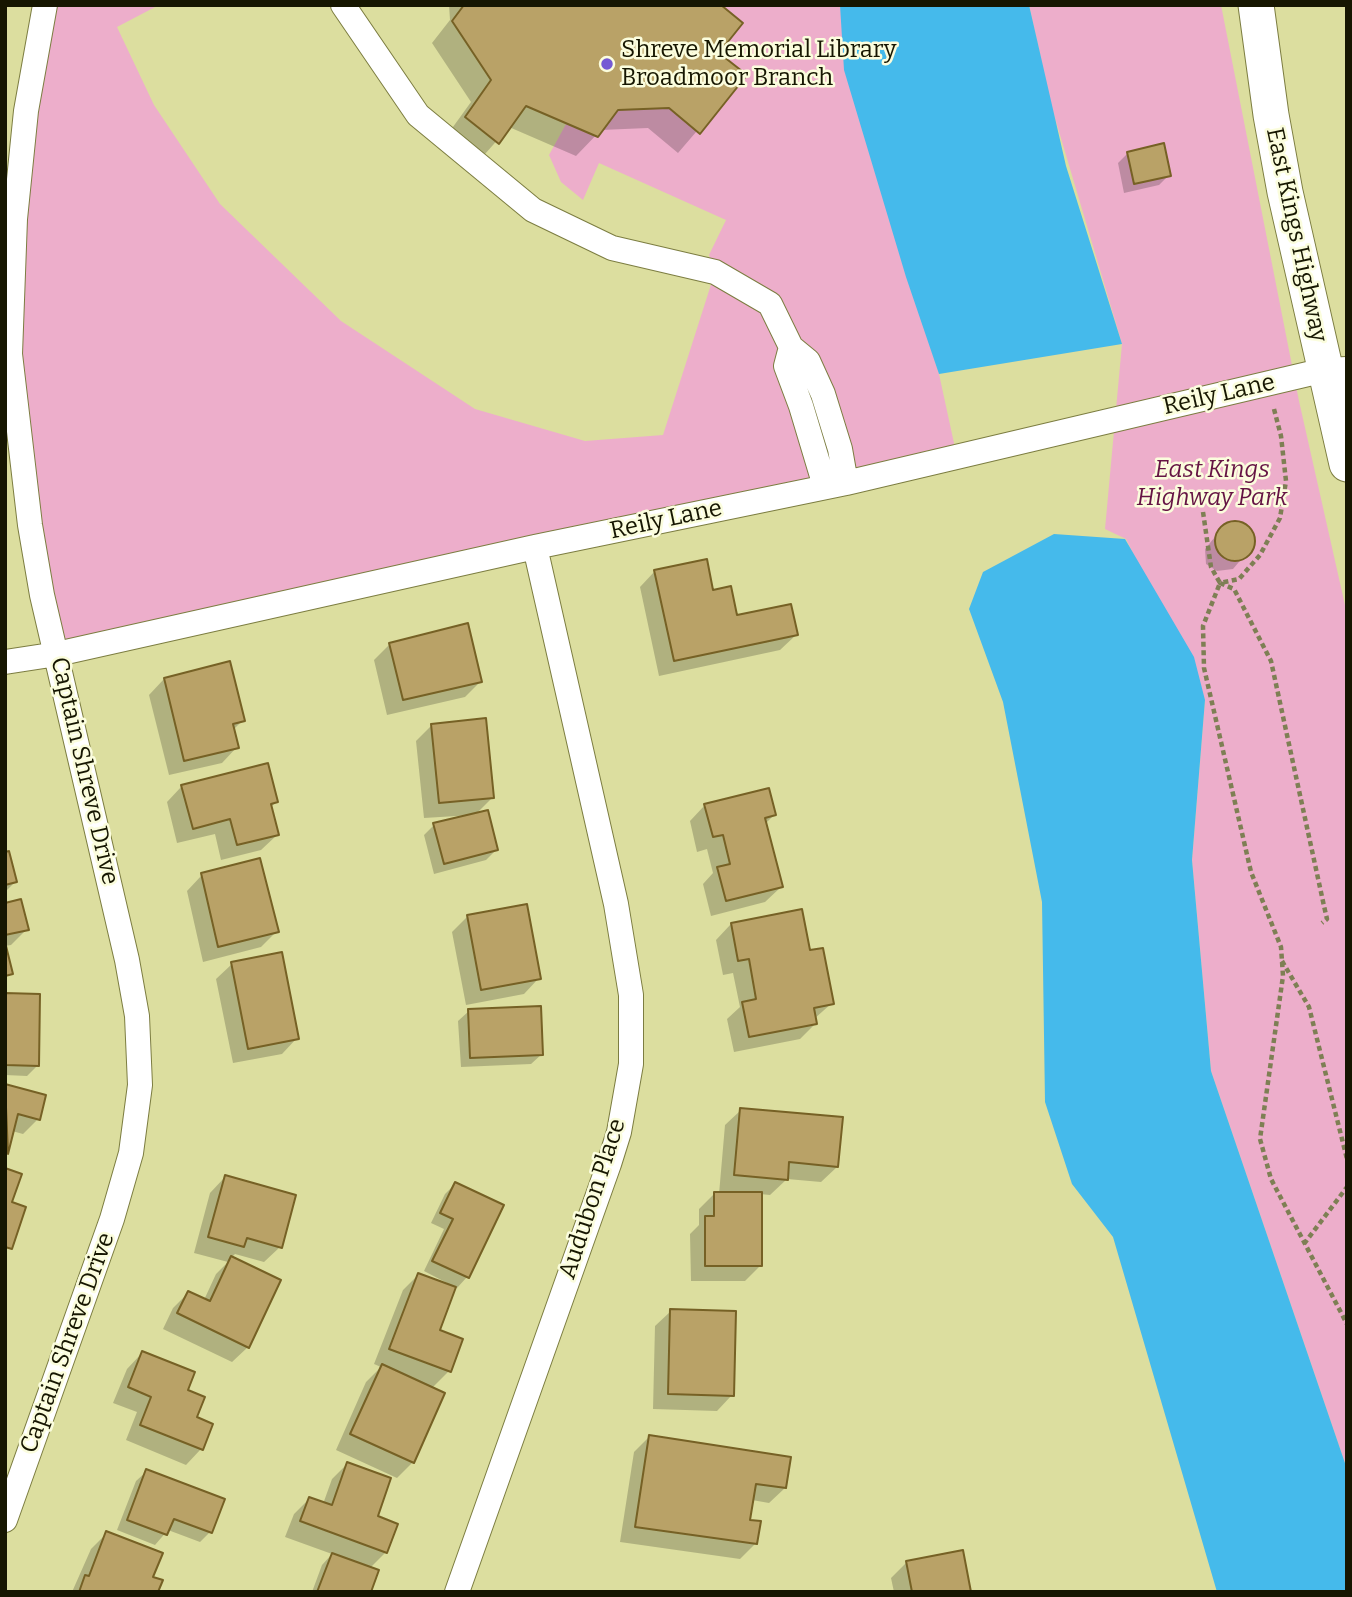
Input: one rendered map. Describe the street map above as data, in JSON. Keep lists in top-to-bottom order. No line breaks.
{"streets":{"main road":["East Kings Highway"],"street":["Reily Lane","Captain Shreve Drive","Audubon Place"]},"crossings":[["East Kings Highway","Reily Lane"],["Reily Lane","Captain Shreve Drive"],["Reily Lane","Audubon Place"]],"parks":["East Kings Highway Park"],"places":["Shreve Memorial Library Broadmoor Branch"]}
